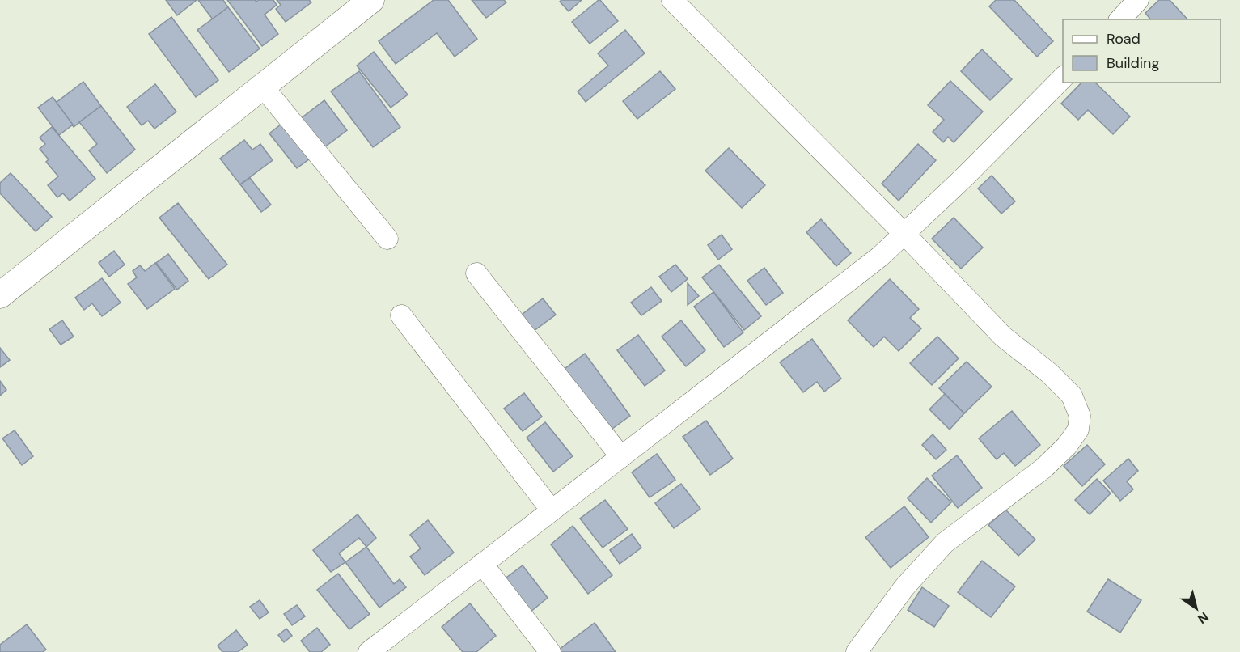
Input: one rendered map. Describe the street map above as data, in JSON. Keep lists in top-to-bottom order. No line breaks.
{"legend":["Road","Building"],"north":"bottom right"}
